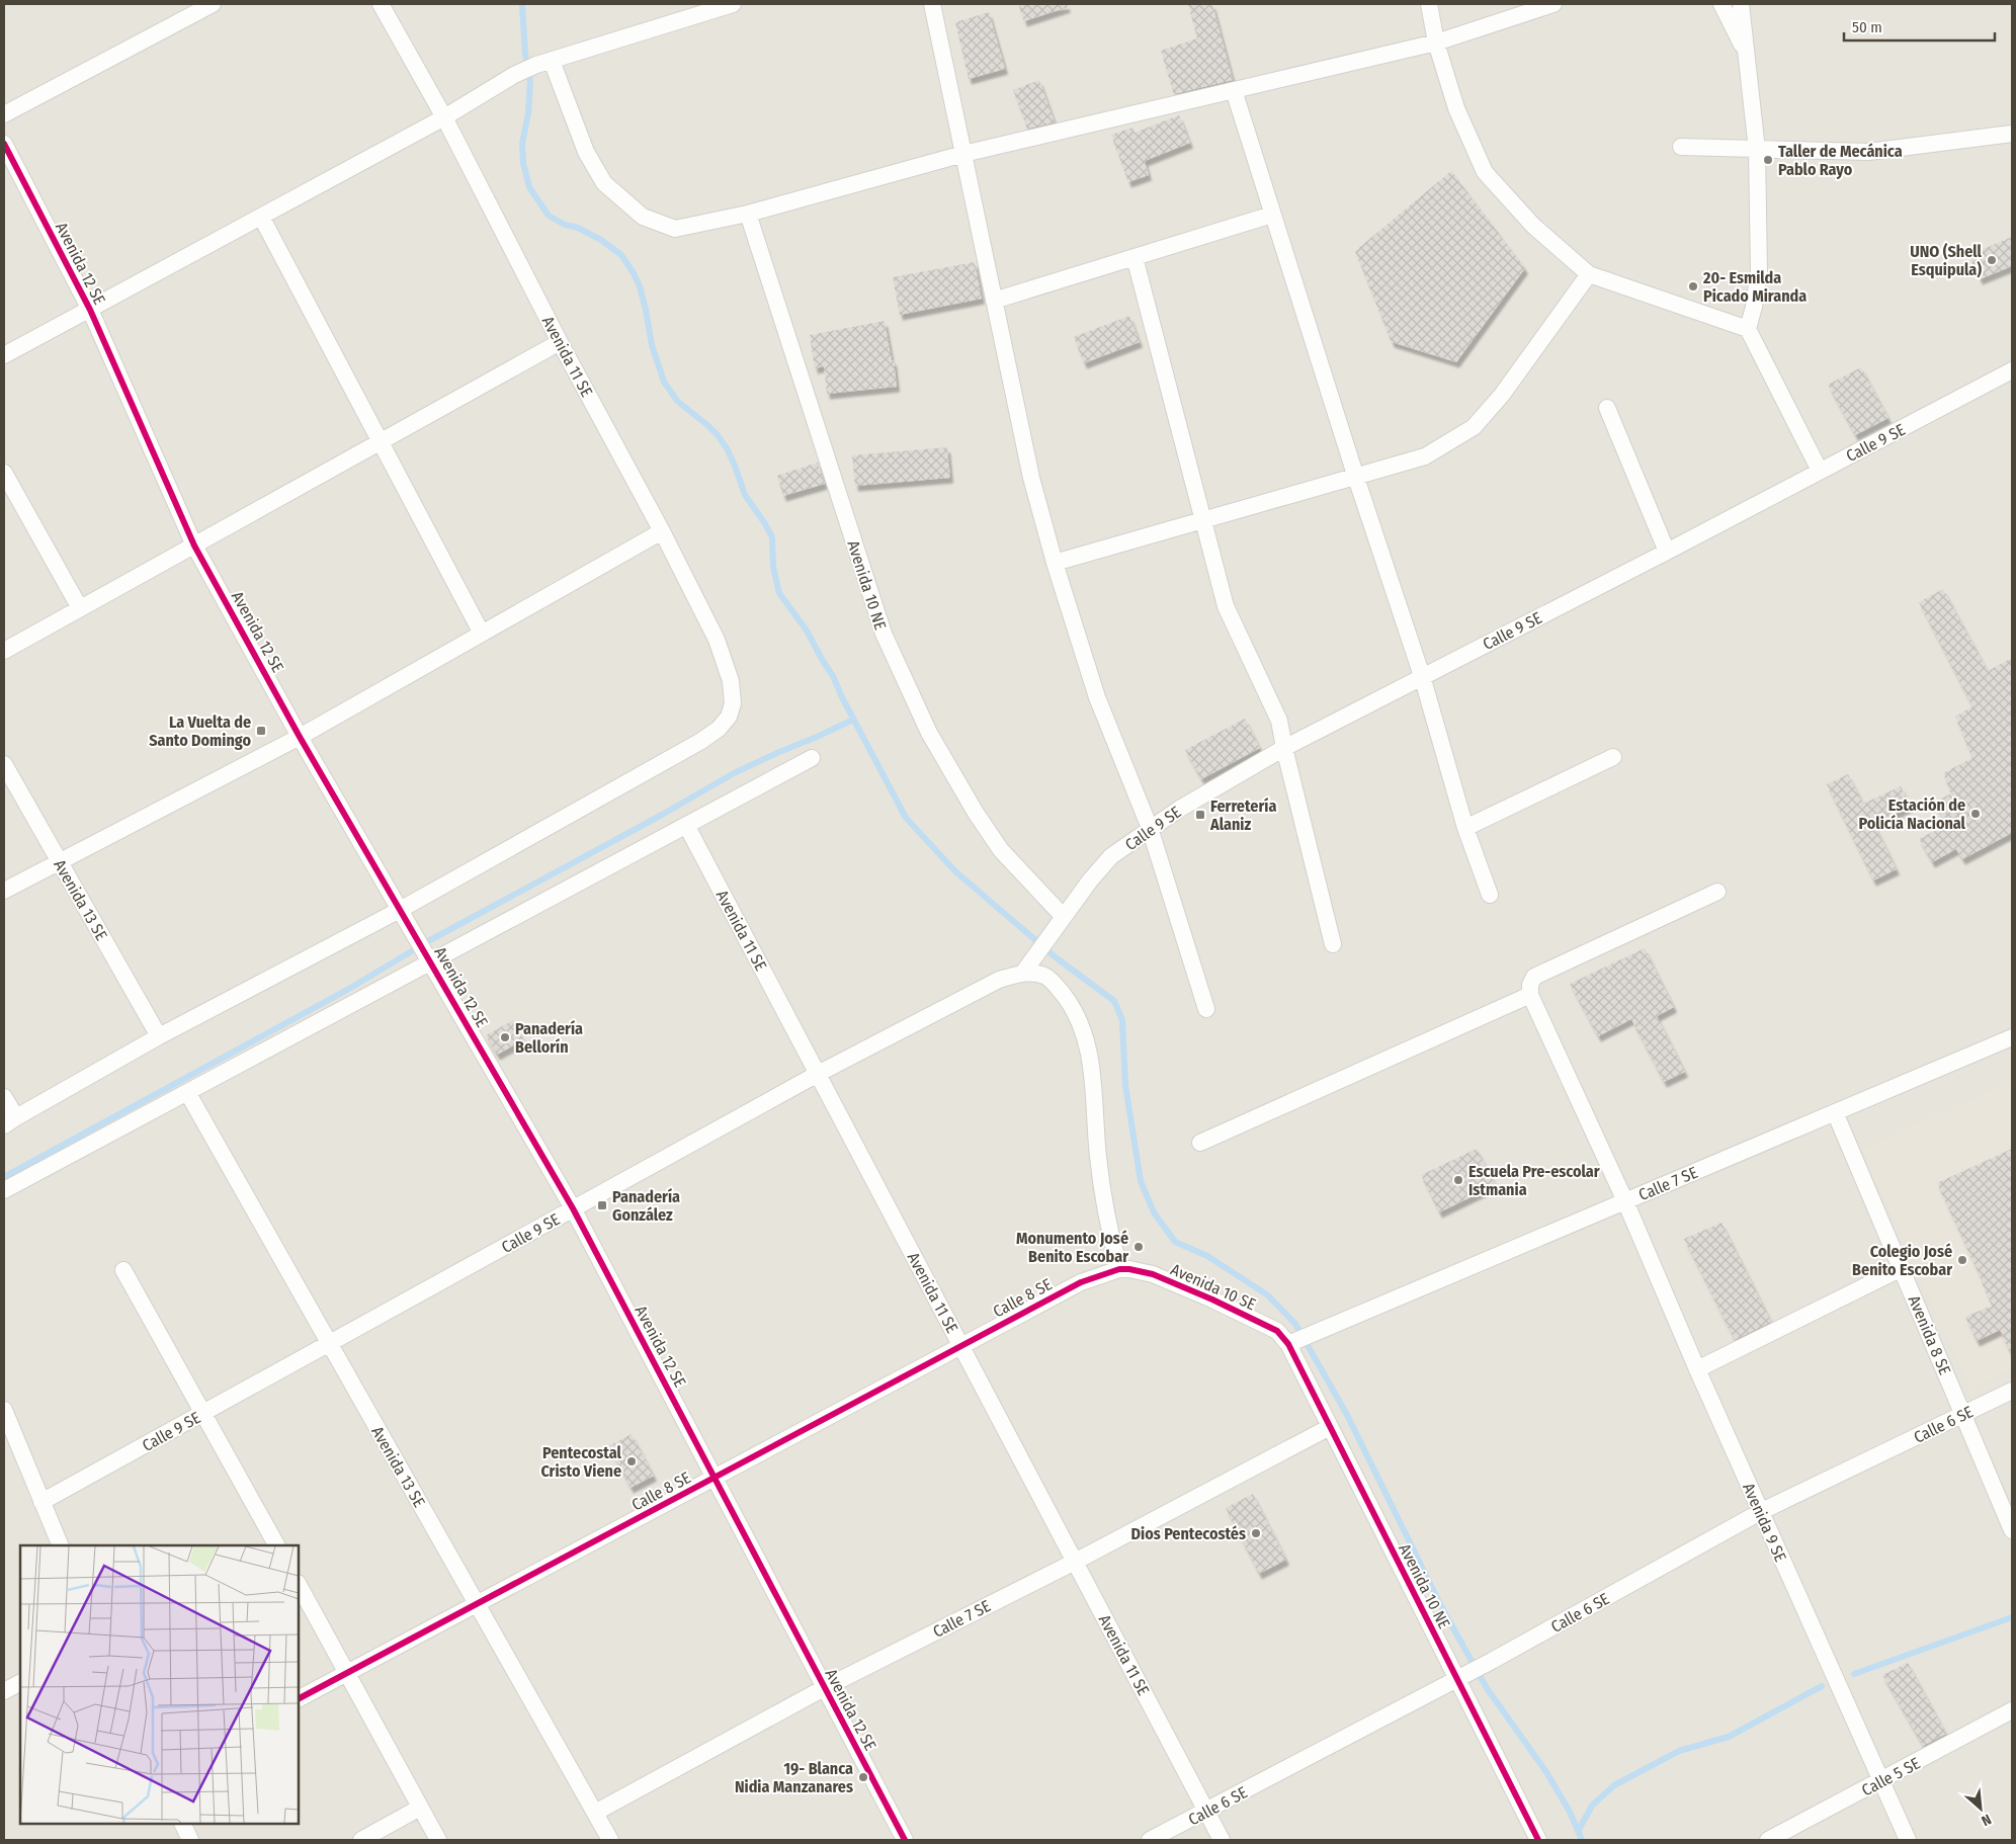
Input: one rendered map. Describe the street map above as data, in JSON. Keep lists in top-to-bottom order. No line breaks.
{"streets":{"street":["Avenida 12 SE","Avenida 11 SE","Calle 9 SE","Avenida 10 NE","Avenida 13 SE","Calle 7 SE","Avenida 10 SE","Calle 8 SE","Avenida 8 SE","Calle 6 SE","Avenida 9 SE","Calle 5 SE"]},"crossings":[["Avenida 12 SE","Avenida 11 SE"],["Avenida 12 SE","Calle 9 SE"],["Avenida 12 SE","Calle 7 SE"],["Avenida 12 SE","Calle 8 SE"],["Avenida 11 SE","Calle 9 SE"],["Avenida 11 SE","Calle 7 SE"],["Avenida 11 SE","Calle 8 SE"],["Avenida 11 SE","Calle 6 SE"],["Calle 9 SE","Avenida 10 NE"],["Calle 9 SE","Avenida 13 SE"],["Avenida 10 NE","Calle 7 SE"],["Avenida 10 NE","Avenida 10 SE"],["Avenida 10 NE","Calle 6 SE"],["Avenida 13 SE","Calle 7 SE"],["Avenida 13 SE","Calle 8 SE"],["Calle 7 SE","Avenida 10 SE"],["Calle 7 SE","Avenida 8 SE"],["Calle 7 SE","Avenida 9 SE"],["Avenida 10 SE","Calle 8 SE"],["Avenida 8 SE","Calle 6 SE"],["Calle 6 SE","Avenida 9 SE"],["Avenida 9 SE","Calle 5 SE"]],"places":{"other":["Taller de Mecánica Pablo Rayo","UNO (Shell Esquipula)","20- Esmilda Picado Miranda","Estación de Policía Nacional","Panadería Bellorín","Escuela Pre-escolar Istmania","Monumento José Benito Escobar","Colegio José Benito Escobar","Pentecostal Cristo Viene","Dios Pentecostés","19- Blanca Nidia Manzanares"],"transit":["La Vuelta de Santo Domingo","Ferretería Alaniz","Panadería González"]},"scale_bar":"50 m","north":"bottom right"}
